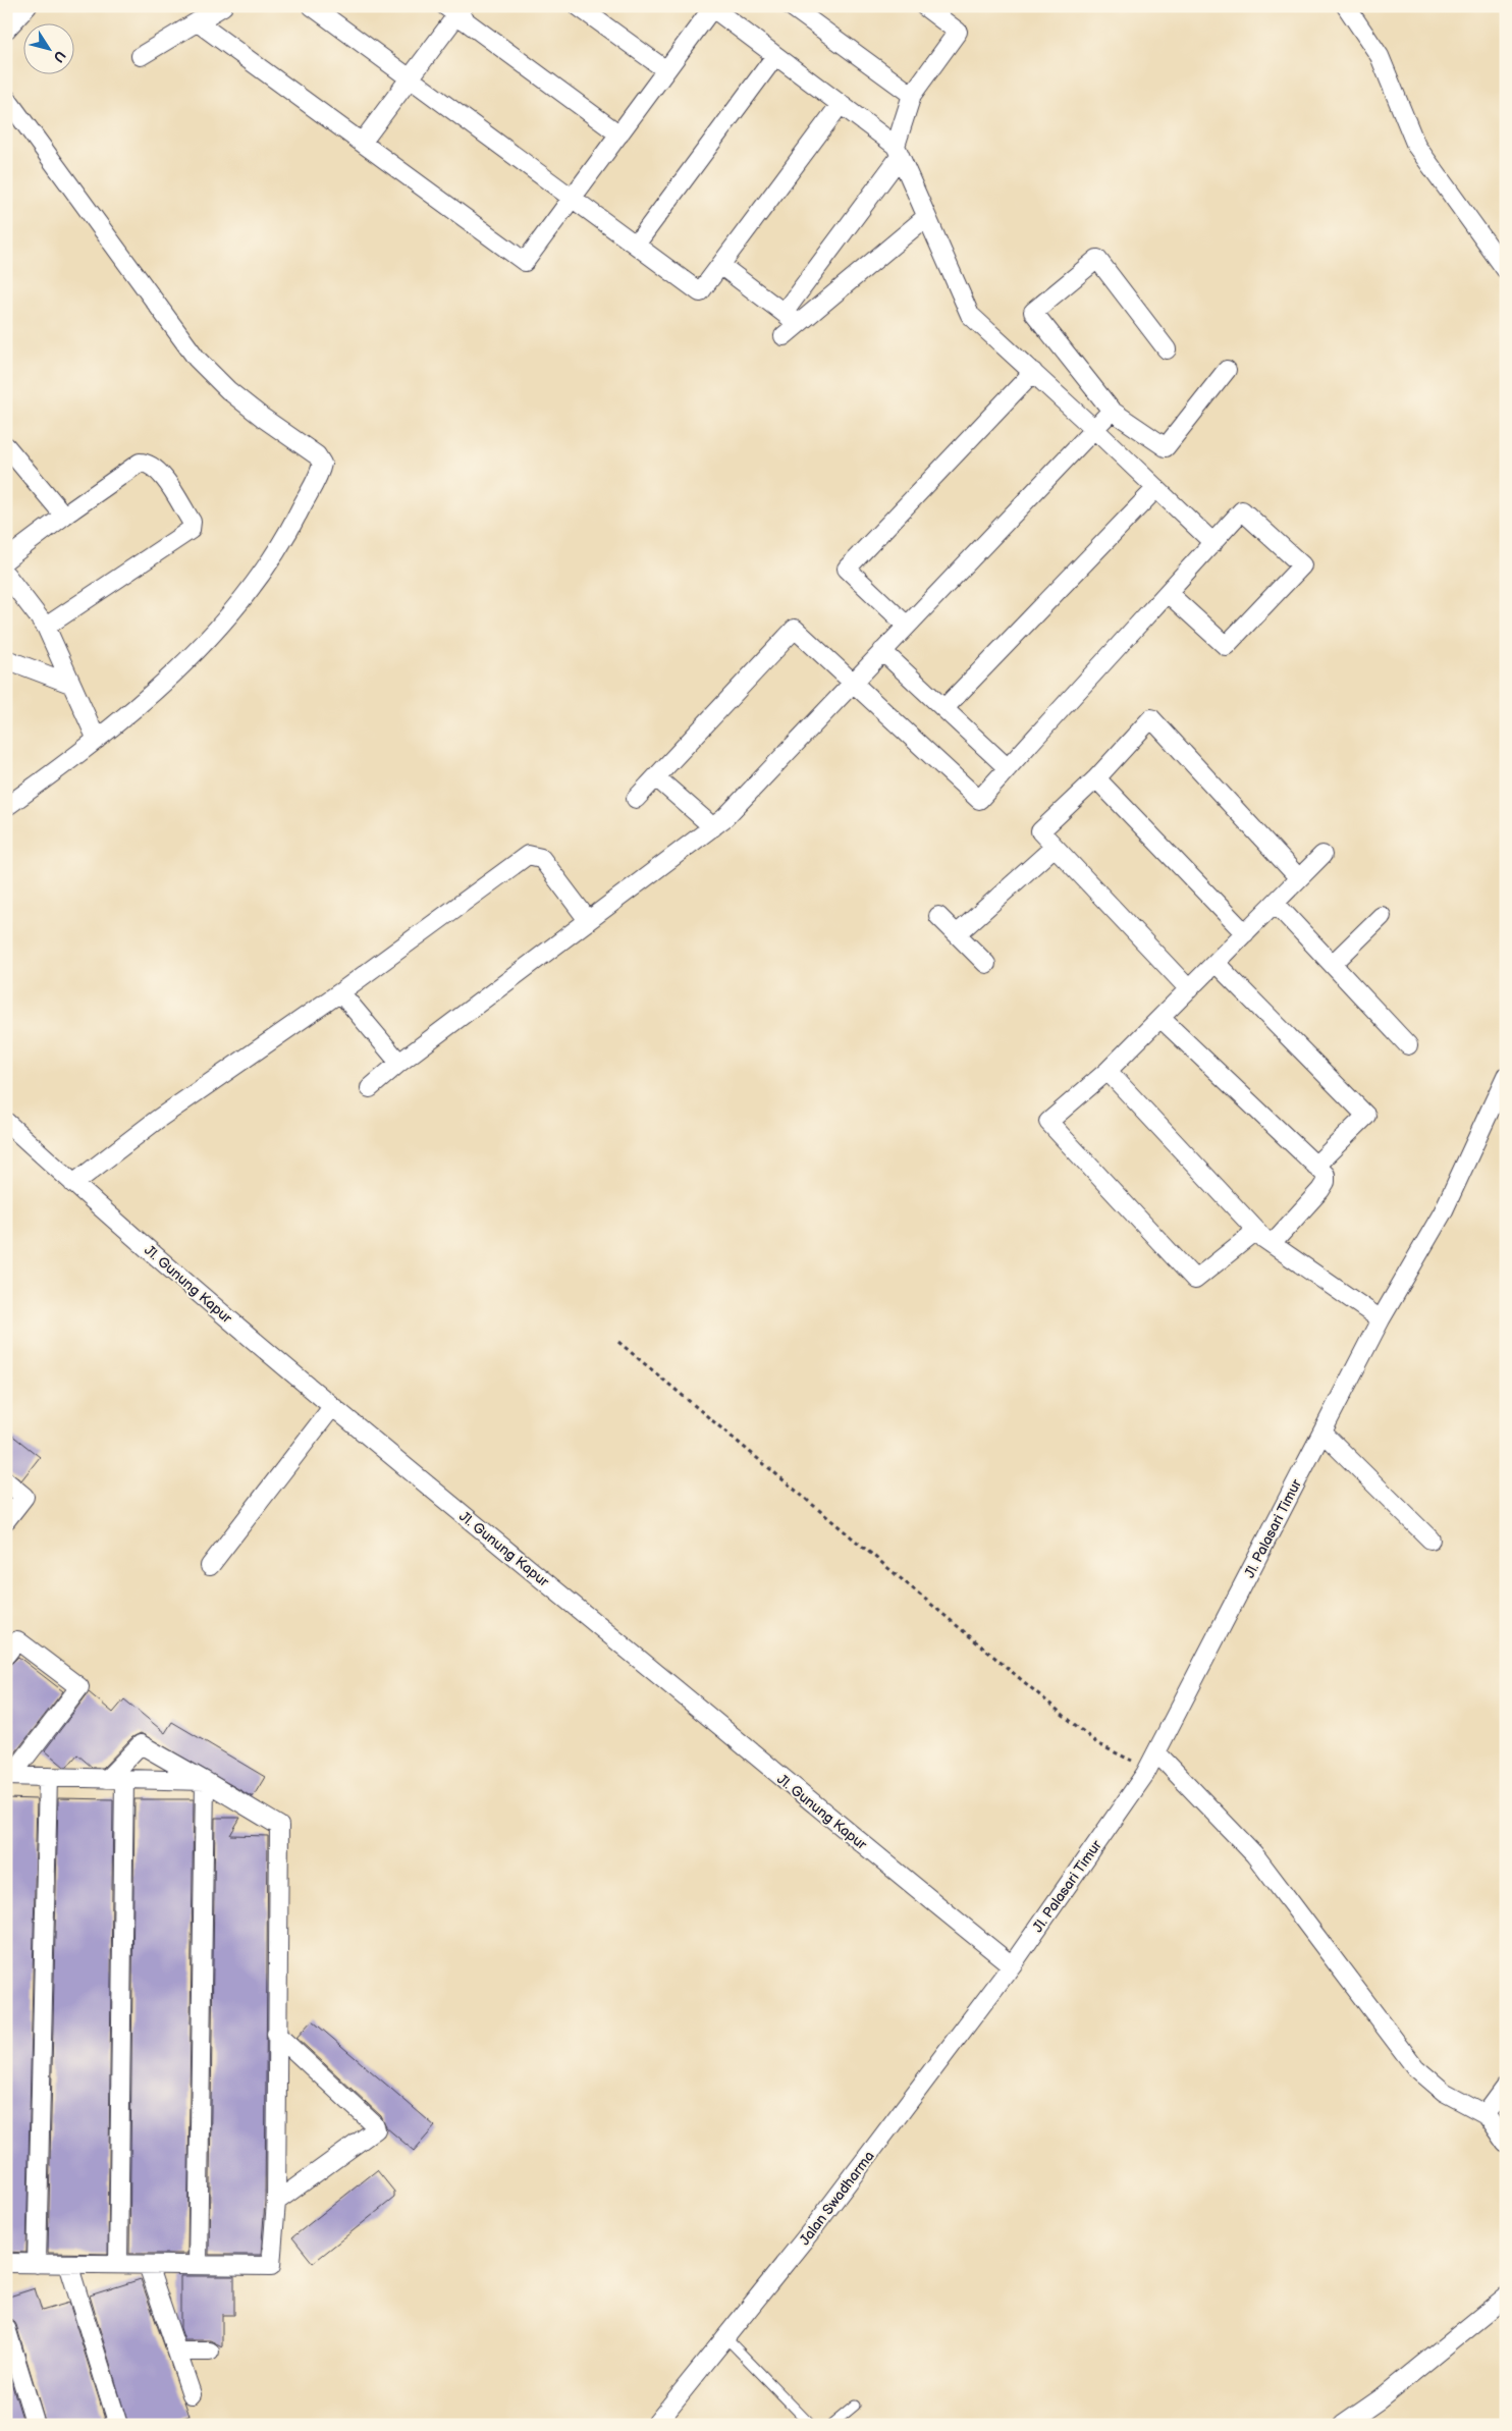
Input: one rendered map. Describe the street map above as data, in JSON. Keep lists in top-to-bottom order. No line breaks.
{"streets":{"street":["Jl. Gunung Kapur","Jl. Palasari Timur","Jalan Swadharma"]},"crossings":[["Jl. Gunung Kapur","Jl. Palasari Timur"],["Jl. Gunung Kapur","Jalan Swadharma"],["Jl. Palasari Timur","Jalan Swadharma"]],"north":"bottom right"}
